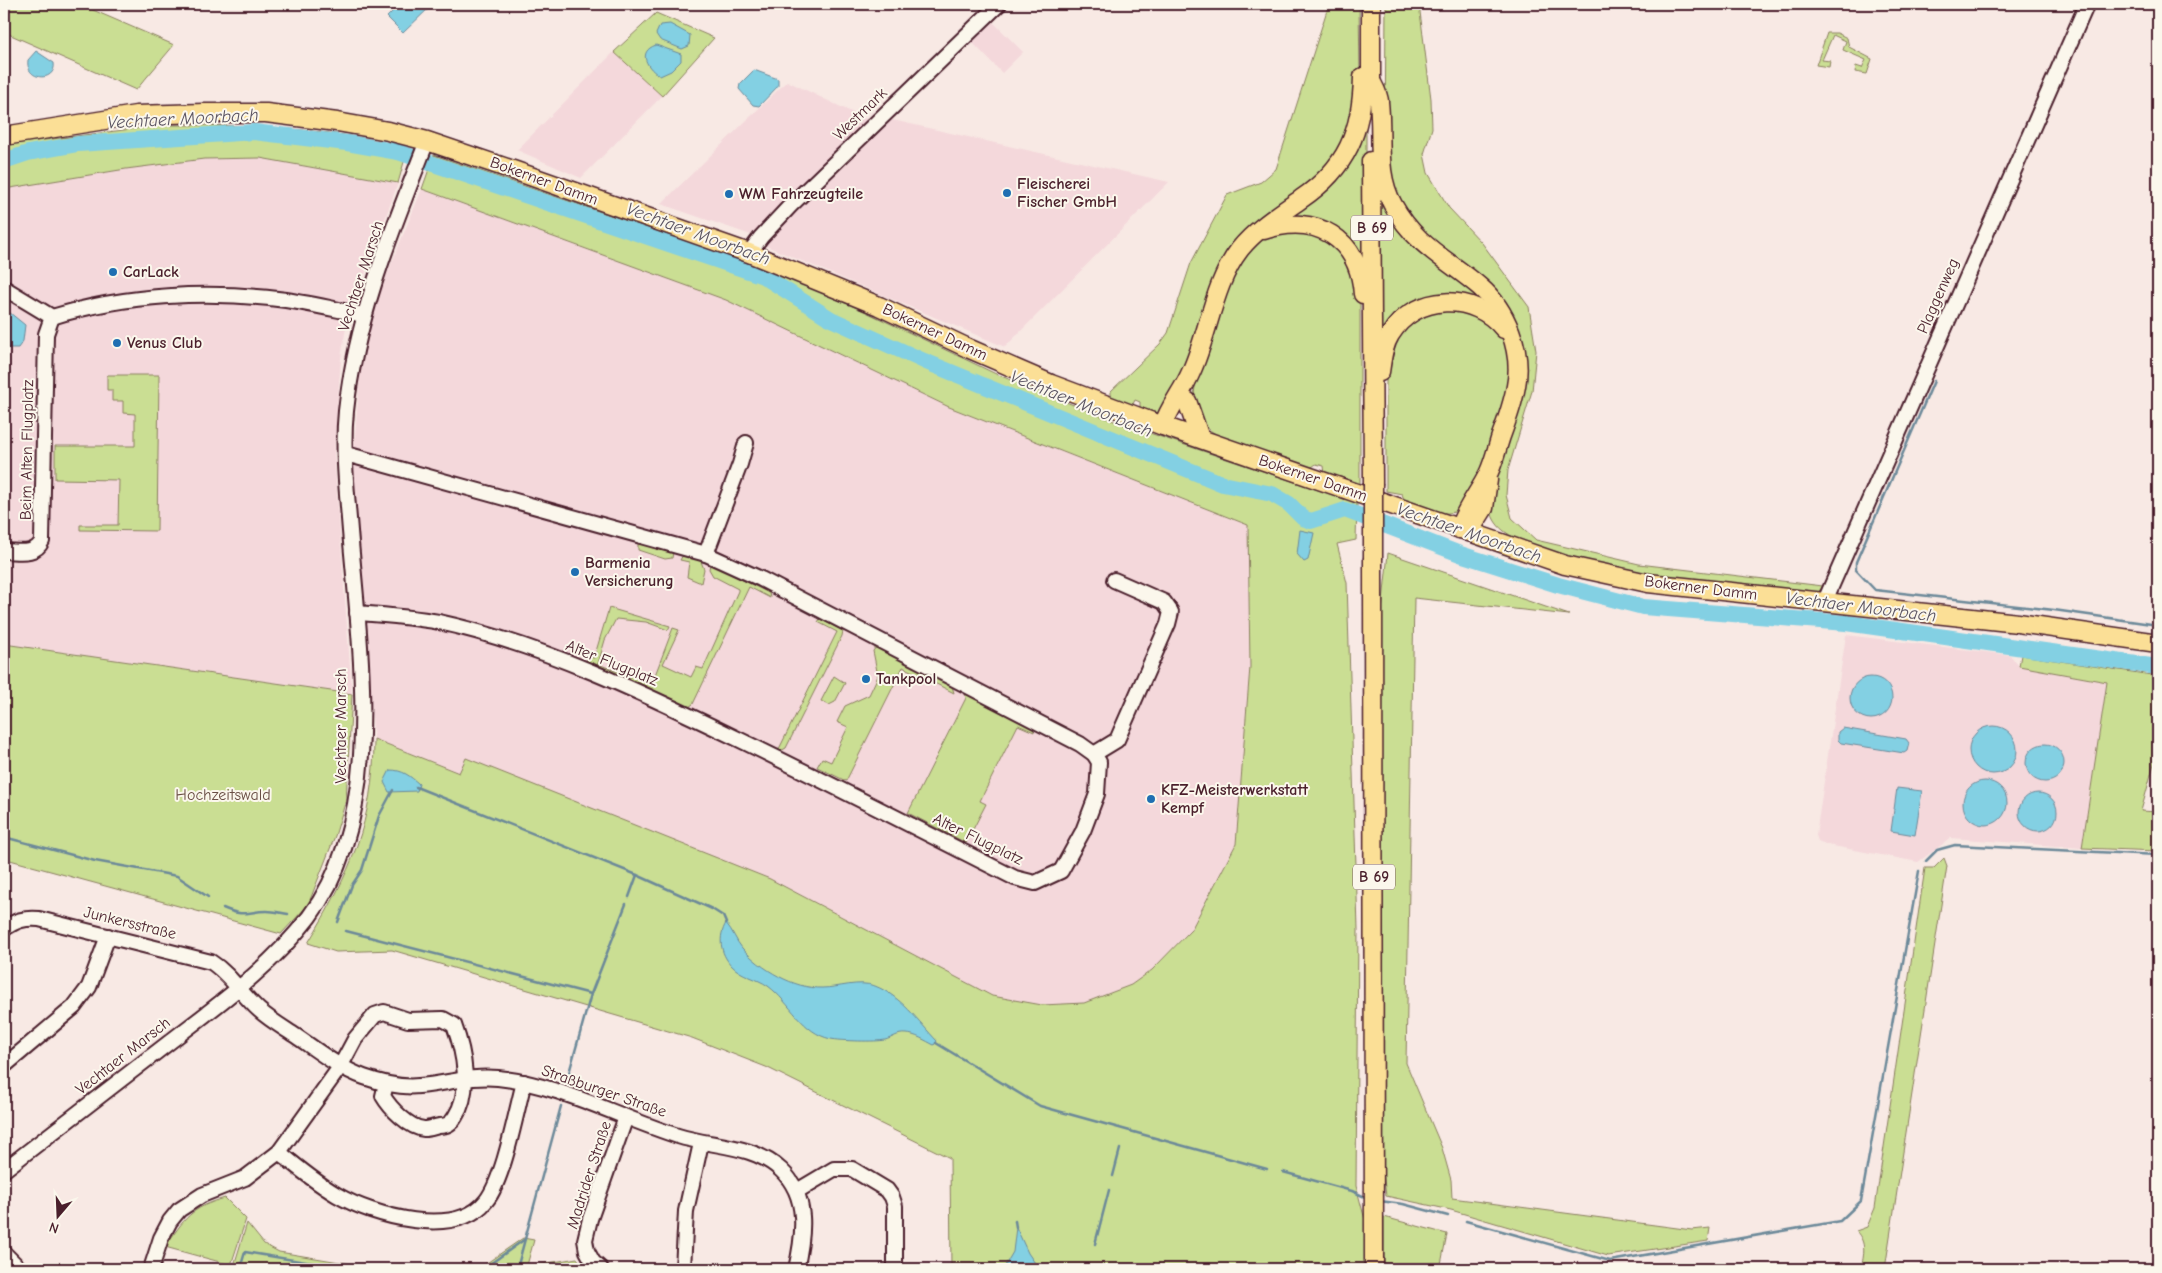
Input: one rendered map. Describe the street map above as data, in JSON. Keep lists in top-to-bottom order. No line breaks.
{"streets":{"main road":["Bokerner Damm","B 69"],"street":["Westmark","Vechtaer Marsch","Plaggenweg","Beim Alten Flugplatz","Alter Flugplatz","Junkersstraße","Straßburger Straße","Madrider Straße"]},"crossings":[["Westmark","Bokerner Damm"],["Bokerner Damm","Vechtaer Marsch"],["Bokerner Damm","Plaggenweg"],["Vechtaer Marsch","Alter Flugplatz"],["Vechtaer Marsch","Junkersstraße"],["Vechtaer Marsch","Straßburger Straße"],["Junkersstraße","Straßburger Straße"],["Straßburger Straße","Madrider Straße"]],"water":["Vechtaer Moorbach"],"parks":["Hochzeitswald"],"places":["Fleischerei Fischer GmbH","WM Fahrzeugteile","CarLack","Venus Club","Barmenia Versicherung","Tankpool","KFZ-Meisterwerkstatt Kempf"],"north":"bottom"}
